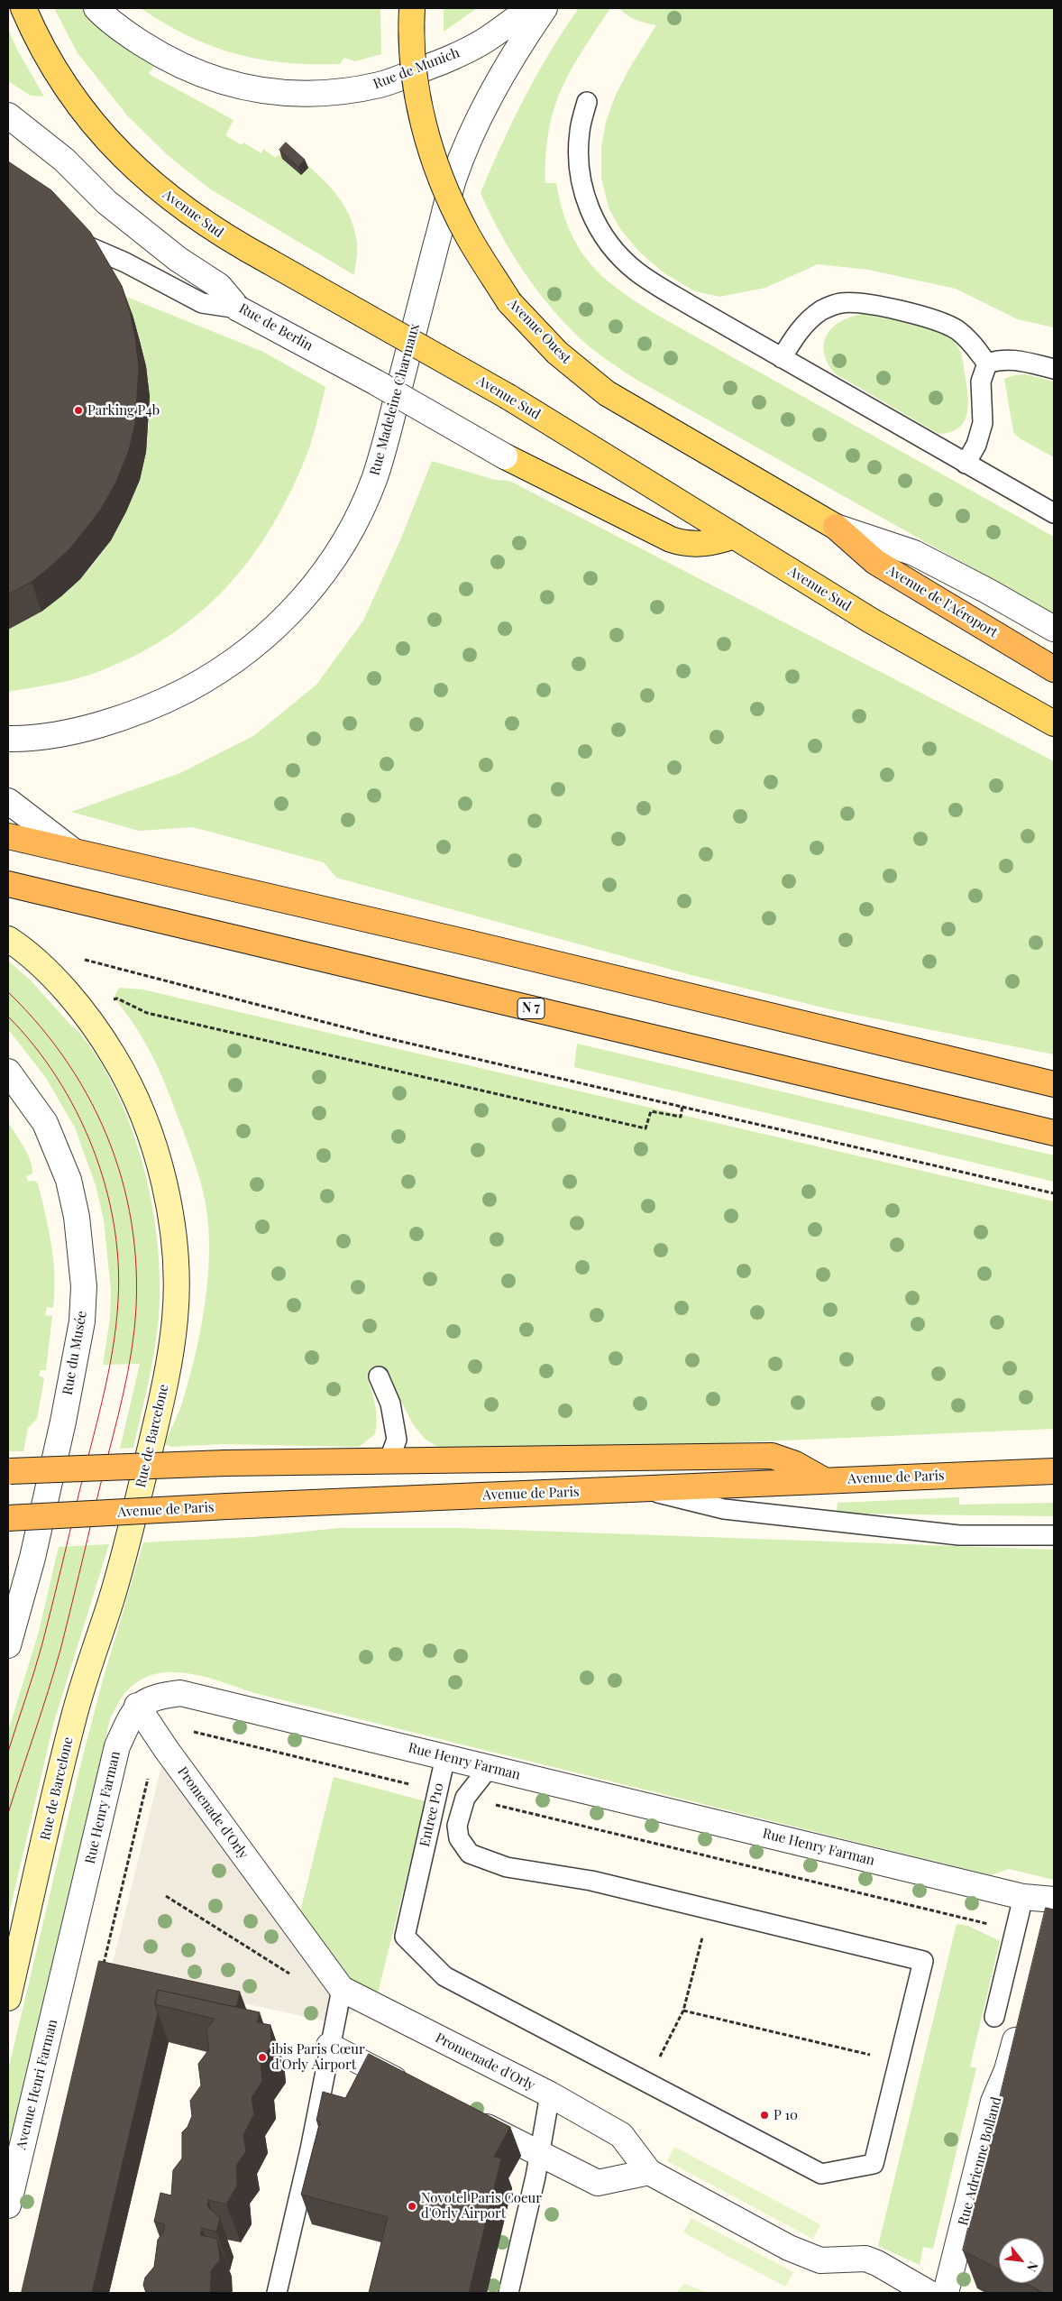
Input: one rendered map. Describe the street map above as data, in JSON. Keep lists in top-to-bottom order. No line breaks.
{"streets":{"highway":["Avenue de l'Aéroport","N 7","Avenue de Paris"],"main road":["Avenue Sud","Avenue Ouest","Rue de Barcelone"],"street":["Rue de Munich","Rue de Berlin","Rue Madeleine Charmaux","Rue du Musée","Rue Henry Farman","Promenade d'Orly","Avenue Henri Farman","Rue Adrienne Bolland"],"lane":["Entree P10"]},"crossings":[["Avenue Ouest","Avenue de l'Aéroport"],["Rue Henry Farman","Promenade d'Orly"],["Rue Henry Farman","Entree P10"],["Rue Henry Farman","Avenue Henri Farman"]],"places":["Parking P4b","ibis Paris Cœur d'Orly Airport","P 10","Novotel Paris Coeur d'Orly Airport"],"north":"bottom right"}
